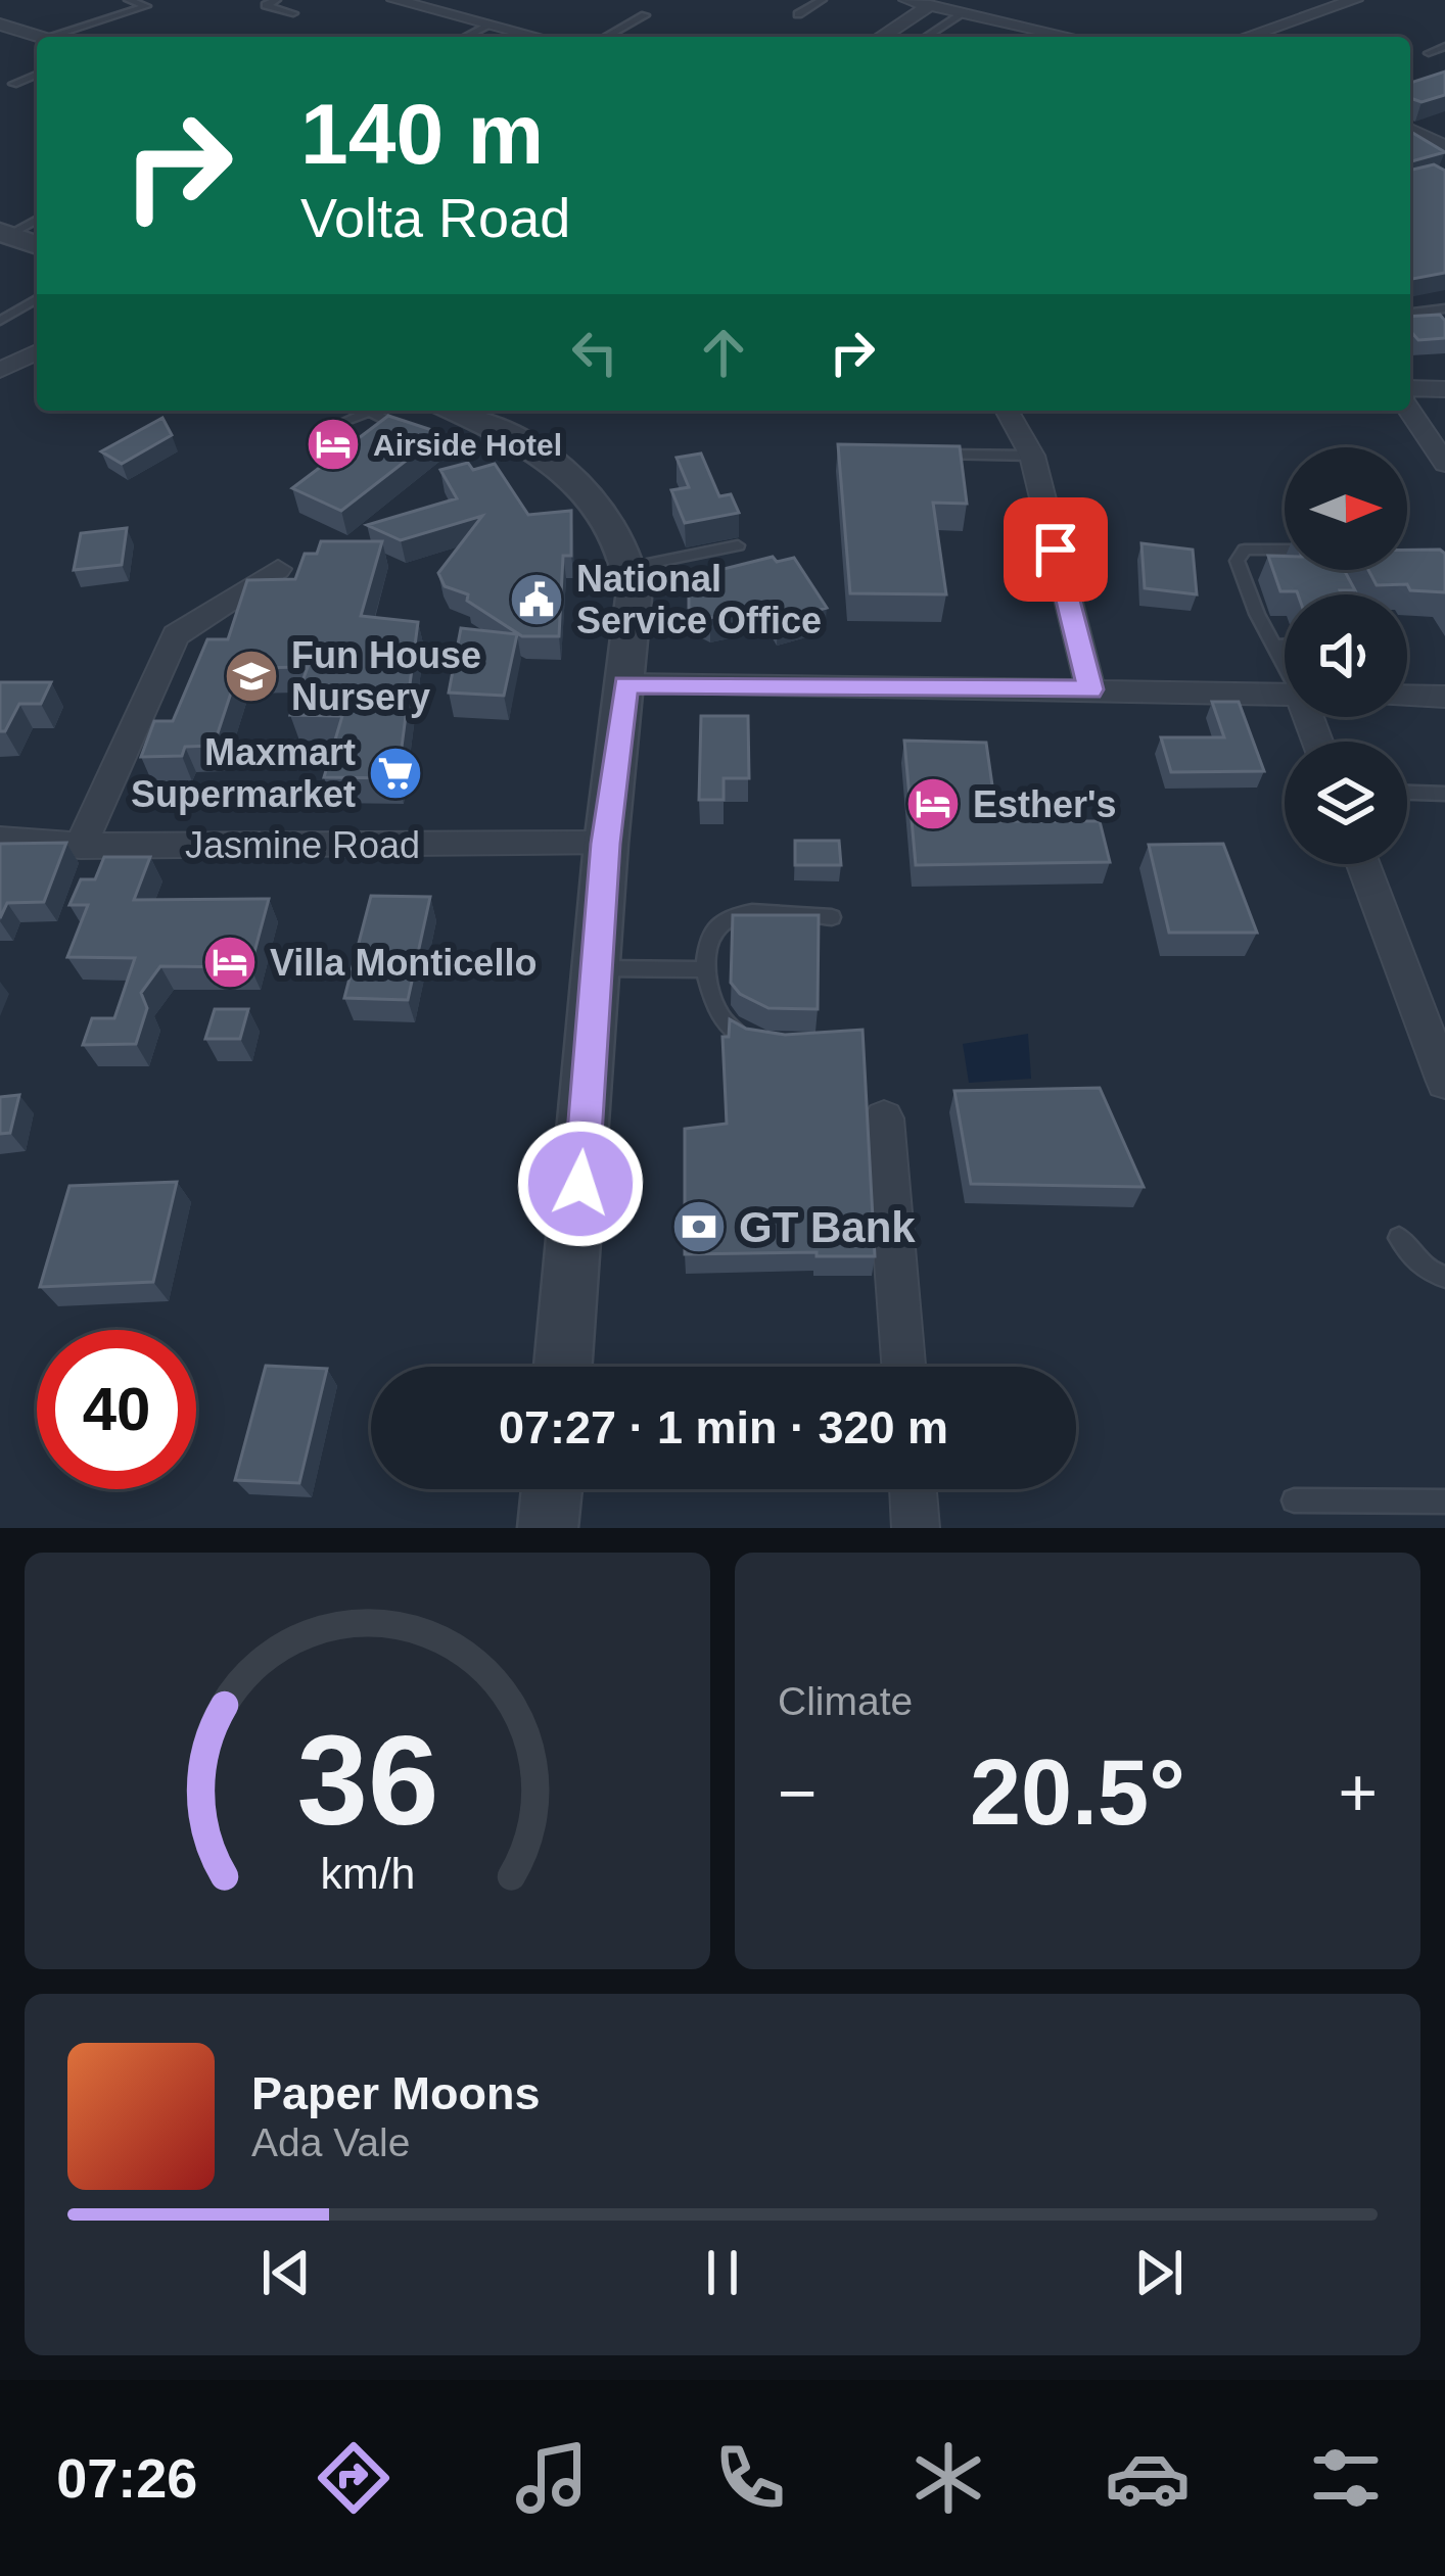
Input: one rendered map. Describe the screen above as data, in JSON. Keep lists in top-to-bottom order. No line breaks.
{"streets":{"street":["Jasmine Road"]},"places":{"hotel":["Airside Hotel","Esther's","Villa Monticello"],"public building":["National Service Office"],"school or university":["Fun House Nursery"],"supermarket":["Maxmart Supermarket"],"bank":["GT Bank"]},"north":"right","page":{"turn":["140 m","Volta Road"],"limit":"40","trip":"07:27 · 1 min · 320 m","tile":"Climate","heat":["−","20.5°","+"],"song":["Paper Moons","Ada Vale"],"tabs":"07:26","gauge":["36","km/h"]}}
